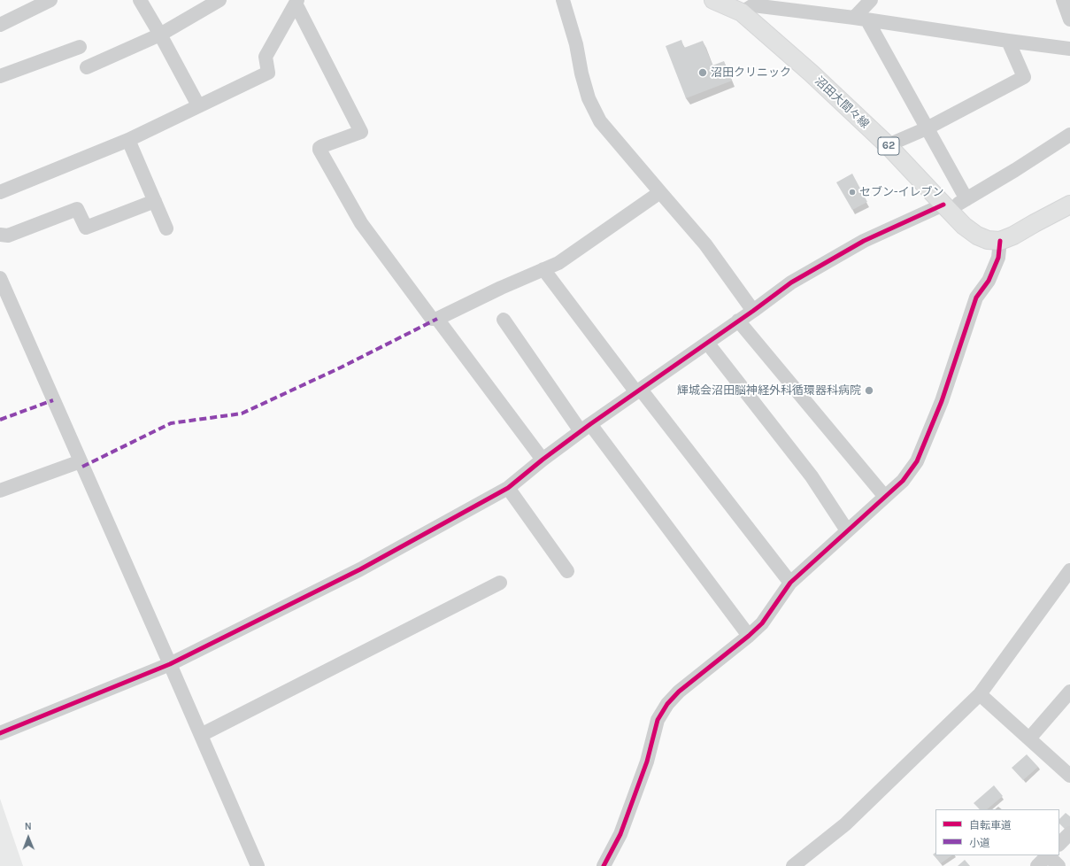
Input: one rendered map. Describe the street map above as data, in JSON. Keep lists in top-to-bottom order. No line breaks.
{"streets":{"main road":["沼田大間々線","62"]},"places":["沼田クリニック","セブン-イレブン","輝城会沼田脳神経外科循環器科病院"],"legend":["自転車道","小道"],"north":"top"}
